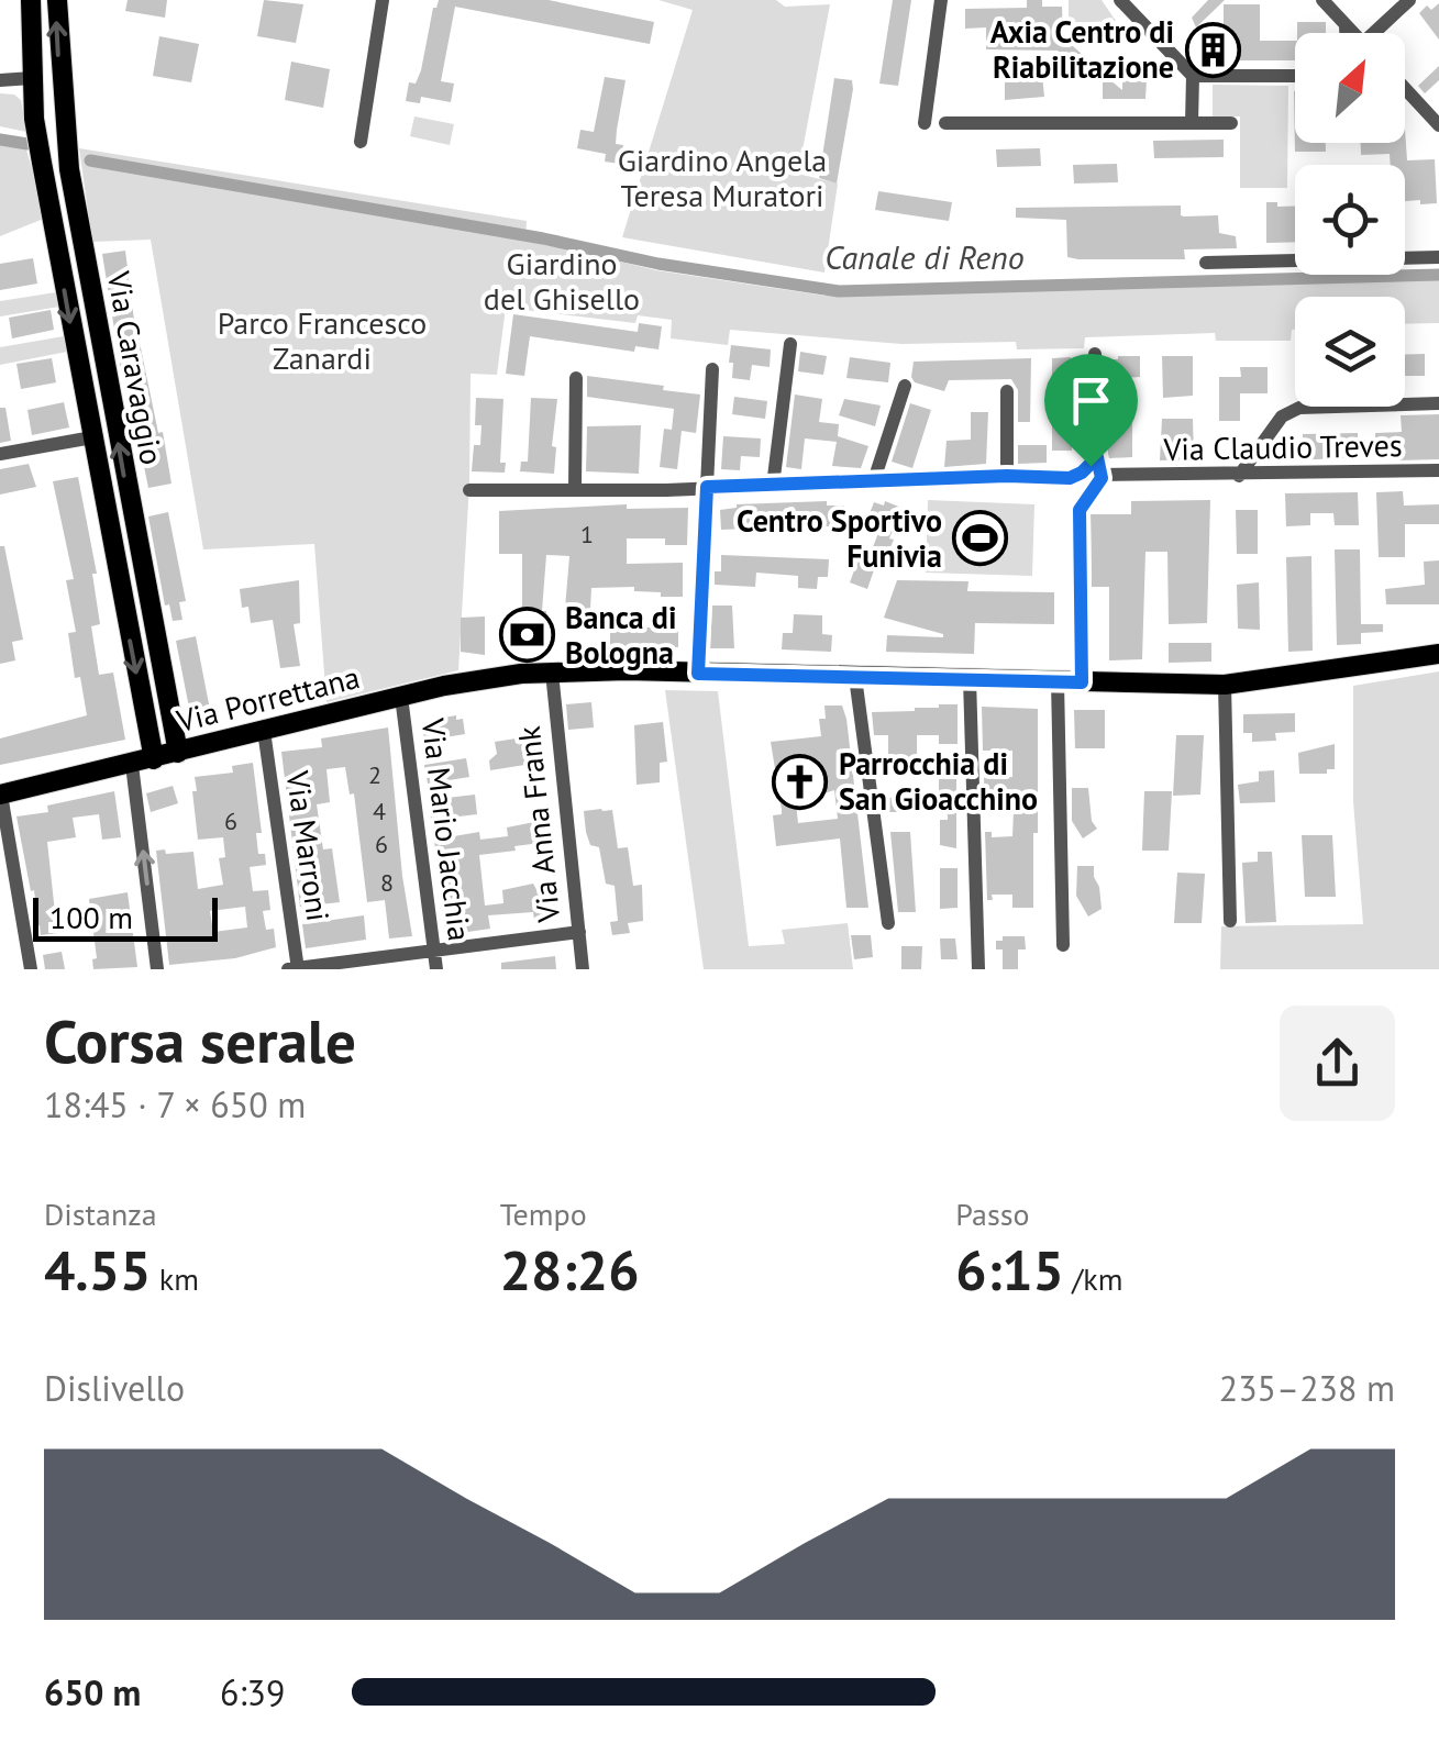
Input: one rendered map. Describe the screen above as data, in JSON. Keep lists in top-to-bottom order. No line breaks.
{"streets":{"main road":["Via Caravaggio","Via Porrettana"],"street":["Via Claudio Treves","Via Anna Frank","Via Mario Jacchia","Via Marroni"]},"crossings":[["Via Caravaggio","Via Porrettana"],["Via Porrettana","Via Anna Frank"],["Via Porrettana","Via Mario Jacchia"],["Via Porrettana","Via Marroni"]],"water":["Canale di Reno"],"parks":["Giardino Angela Teresa Muratori","Giardino del Ghisello","Parco Francesco Zanardi"],"places":{"building":["Axia Centro di Riabilitazione"],"sports":["Centro Sportivo Funivia"],"bank":["Banca di Bologna"],"church":["Parrocchia di San Gioacchino"]},"house_numbers":["1","2","4","6","6","8"],"scale_bar":"100 m","north":"top right","page":{"scale":"100 m","heading":["Corsa serale","18:45 · 7 × 650 m"],"stats":[["Distanza","4.55 km"],["Tempo","28:26"],["Passo","6:15 /km"]],"chart":["Dislivello","235–238 m"],"list":[{"name":"650 m","note":"6:39"}]}}
